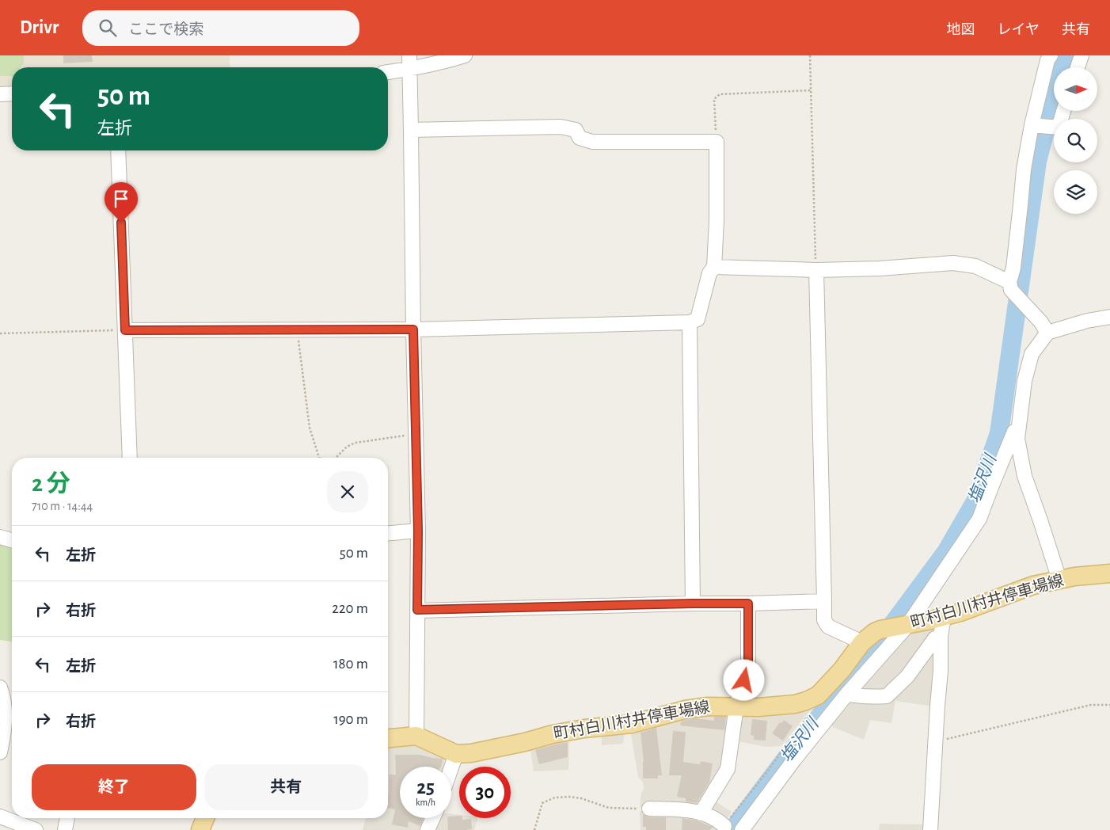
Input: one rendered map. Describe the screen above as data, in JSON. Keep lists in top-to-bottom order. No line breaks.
{"streets":{"main road":["町村白川村井停車場線"]},"water":["塩沢川"],"north":"right","page":{"header":"Drivr","search":"ここで検索","nav":["地図","レイヤ","共有"],"turn":["50 m","左折"],"heading":["2 分","710 m · 14:44"],"list":[{"name":"左折","value":"50 m"},{"name":"右折","value":"220 m"},{"name":"左折","value":"180 m"},{"name":"右折","value":"190 m"}],"buttons":["終了","共有"],"speed":"25 km/h","limit":"30"}}
